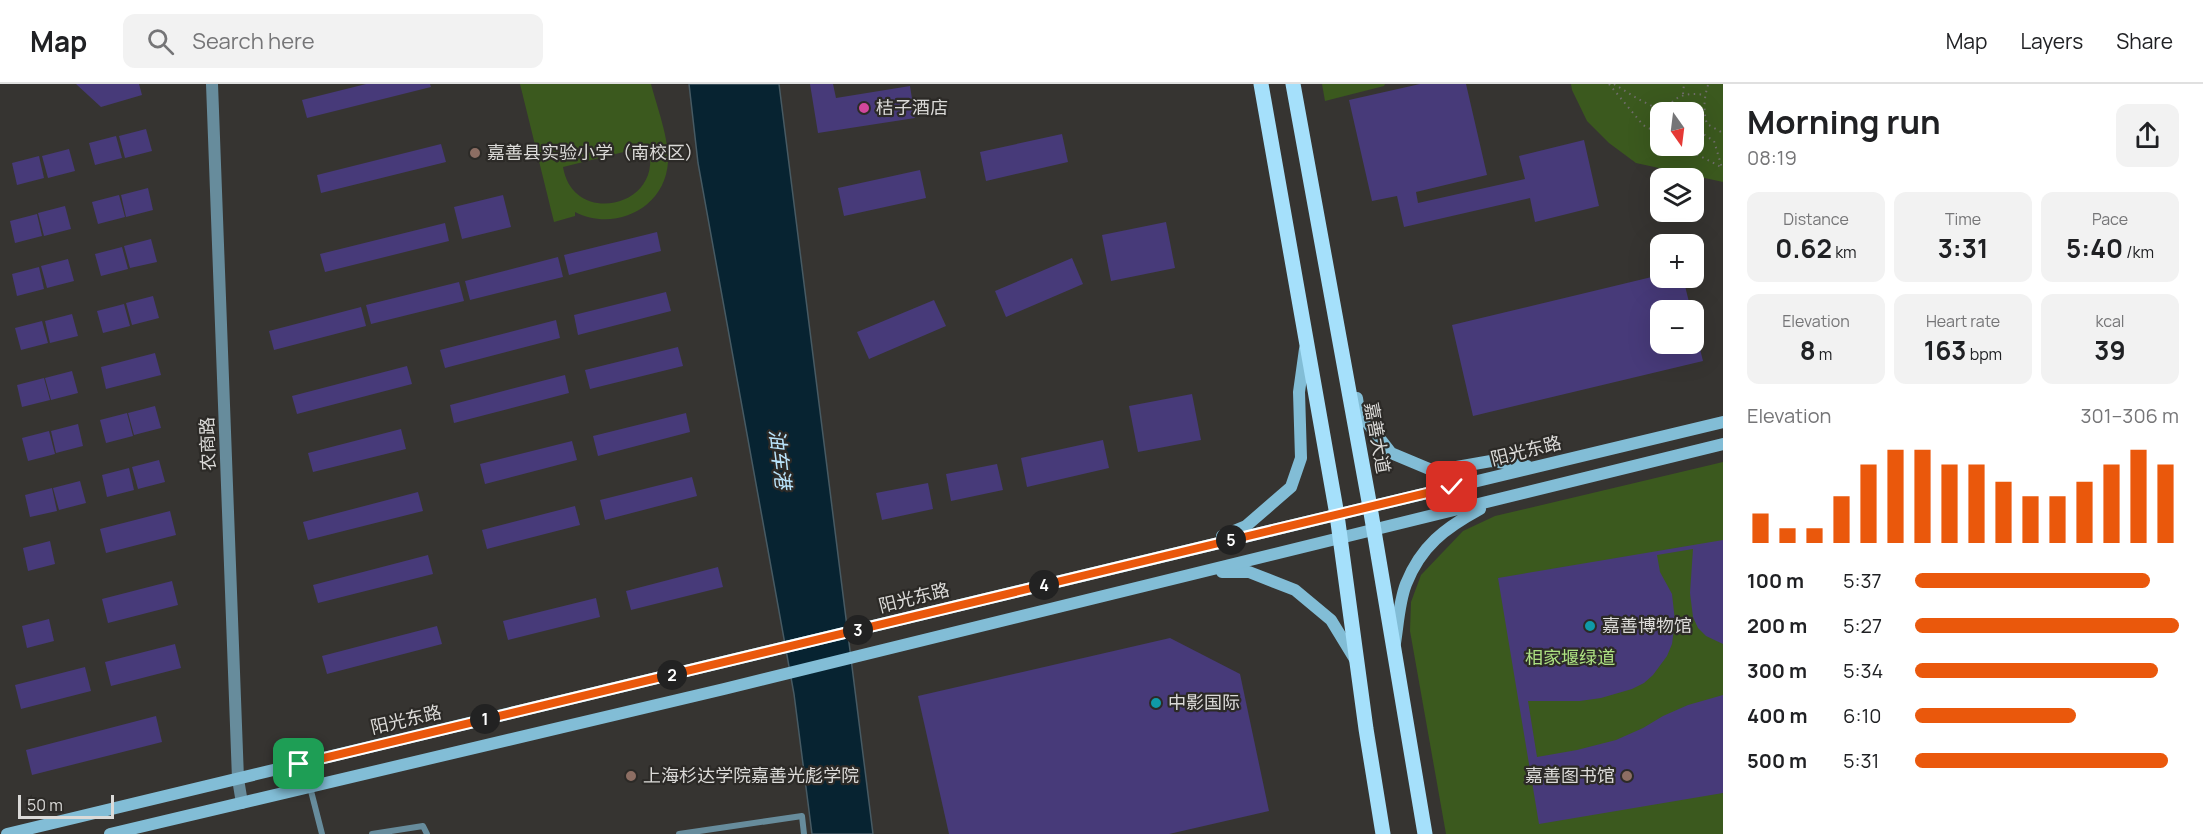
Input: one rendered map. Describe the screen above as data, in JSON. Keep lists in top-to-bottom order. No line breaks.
{"streets":{"main road":["嘉善大道","阳光东路"],"street":["农商路"]},"crossings":[["嘉善大道","阳光东路"],["农商路","阳光东路"]],"water":["油车港"],"parks":["相家堰绿道"],"places":["桔子酒店","嘉善县实验小学（南校区）","嘉善博物馆","中影国际","上海杉达学院嘉善光彪学院","嘉善图书馆"],"scale_bar":"50 m","north":"bottom","page":{"header":"Map","search":"Search here","nav":["Map","Layers","Share"],"heading":["Morning run","08:19"],"map_buttons":["+","−"],"stats":[["Distance","0.62 km"],["Time","3:31"],["Pace","5:40 /km"],["Elevation","8 m"],["Heart rate","163 bpm"],["kcal","39"]],"chart":["Elevation","301–306 m"],"pins":["5","4","3","2","1"],"list":[{"name":"100 m","note":"5:37"},{"name":"200 m","note":"5:27"},{"name":"300 m","note":"5:34"},{"name":"400 m","note":"6:10"},{"name":"500 m","note":"5:31"}],"scale":"50 m"}}
